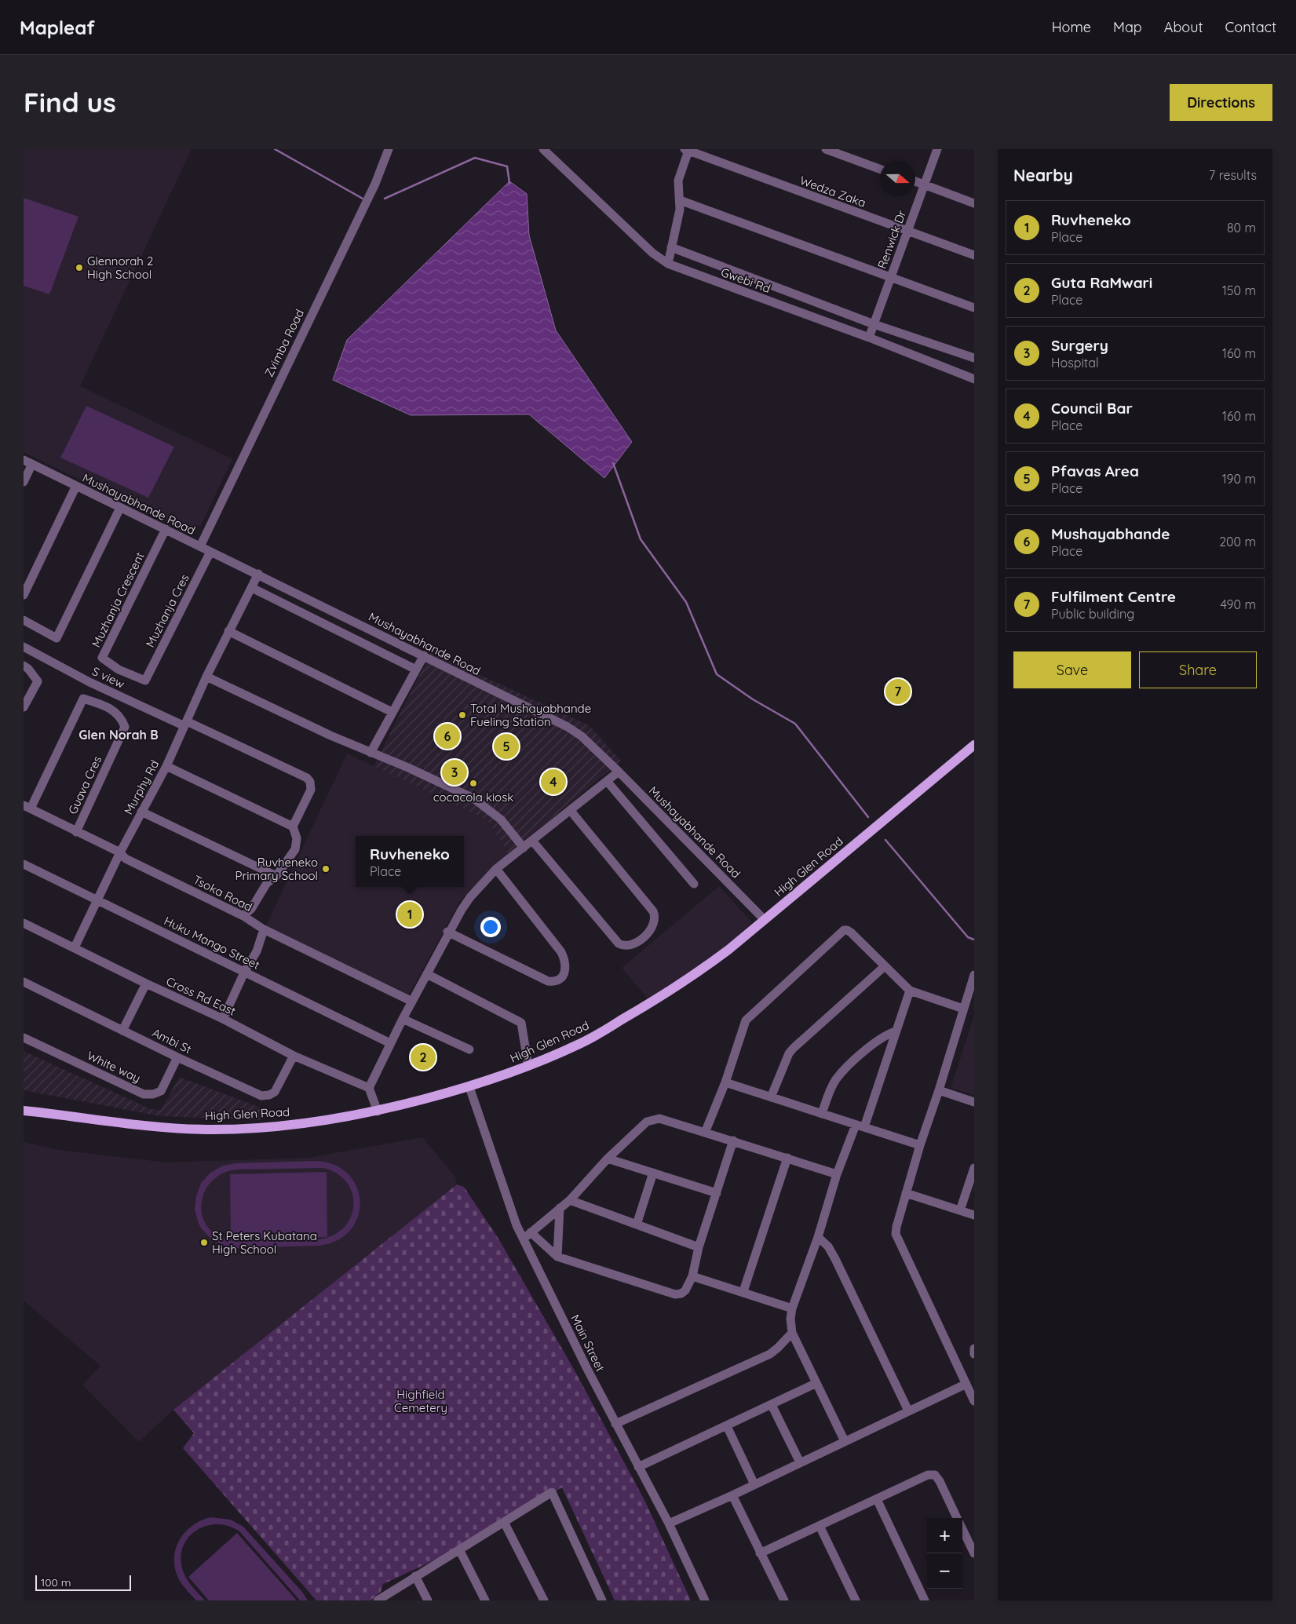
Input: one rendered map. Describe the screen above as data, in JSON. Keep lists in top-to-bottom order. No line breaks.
{"streets":{"main road":["High Glen Road"],"street":["Wedza Zaka","Renwick Dr","Gwebi Rd","Zvimba Road","Mushayabhande Road","Muzhanja Crescent","Muzhanja Cres","S view","Guava Cres","Murphy Rd","Tsoka Road","Huku Mango Street","Cross Rd East","Ambi St","White way","Main Street"]},"crossings":[["Wedza Zaka","Renwick Dr"],["Renwick Dr","Gwebi Rd"],["Zvimba Road","Mushayabhande Road"],["Mushayabhande Road","Muzhanja Crescent"],["Mushayabhande Road","Muzhanja Cres"],["Mushayabhande Road","Murphy Rd"],["Mushayabhande Road","High Glen Road"],["Muzhanja Crescent","Muzhanja Cres"],["S view","Murphy Rd"],["Guava Cres","Tsoka Road"],["Murphy Rd","Tsoka Road"],["Murphy Rd","Huku Mango Street"],["Murphy Rd","Cross Rd East"],["High Glen Road","Main Street"],["Cross Rd East","Ambi St"],["Ambi St","White way"]],"districts":["Glen Norah B"],"parks":["Highfield Cemetery"],"places":["Glennorah 2 High School","Total Mushayabhande Fueling Station","cocacola kiosk","Ruvheneko Primary School","St Peters Kubatana High School"],"scale_bar":"100 m","north":"right","page":{"header":"Mapleaf","nav":["Home","Map","About","Contact"],"buttons":["Directions",["Save","Share"]],"title":"Find us","heading":["Nearby","7 results"],"list":[{"mark":"1","name":"Ruvheneko","note":"Place","value":"80 m"},{"mark":"2","name":"Guta RaMwari","note":"Place","value":"150 m"},{"mark":"3","name":"Surgery","note":"Hospital","value":"160 m"},{"mark":"4","name":"Council Bar","note":"Place","value":"160 m"},{"mark":"5","name":"Pfavas Area","note":"Place","value":"190 m"},{"mark":"6","name":"Mushayabhande","note":"Place","value":"200 m"},{"mark":"7","name":"Fulfilment Centre","note":"Public building","value":"490 m"}],"pins":["7","6","5","3","4","1","2"],"popup":["Ruvheneko","Place"],"map_buttons":["+","−"],"scale":"100 m"}}
